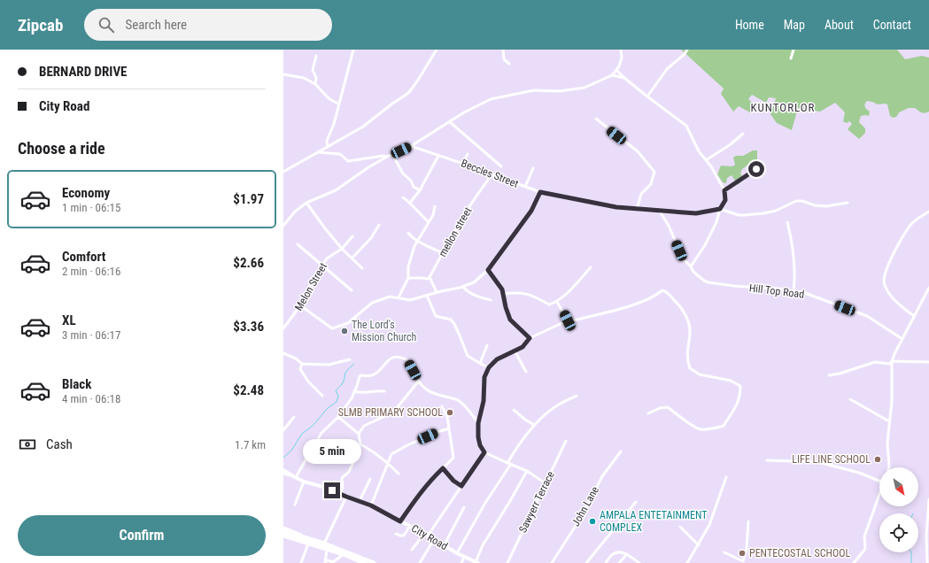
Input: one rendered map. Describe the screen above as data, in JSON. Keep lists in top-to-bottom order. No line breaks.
{"streets":{"main road":["City Road"],"street":["Beccles Street","mellon street","Melon Street","Hill Top Road","Sawyerr Terrace","John Lane"]},"crossings":[["Beccles Street","mellon street"],["Beccles Street","Hill Top Road"]],"districts":["KUNTORLOR"],"places":["The Lord's Mission Church","SLMB PRIMARY SCHOOL","LIFE LINE SCHOOL","AMPALA ENTETAINMENT COMPLEX","PENTECOSTAL SCHOOL"],"north":"bottom right","page":{"header":"Zipcab","search":"Search here","nav":["Home","Map","About","Contact"],"banner":["BERNARD DRIVE","City Road"],"heading":"Choose a ride","list":[{"name":"Economy","note":"1 min · 06:15","value":"$1.97"},{"name":"Comfort","note":"2 min · 06:16","value":"$2.66"},{"name":"XL","note":"3 min · 06:17","value":"$3.36"},{"name":"Black","note":"4 min · 06:18","value":"$2.48"}],"pay":["Cash","1.7 km"],"bubble":"5 min","buttons":"Confirm"}}
